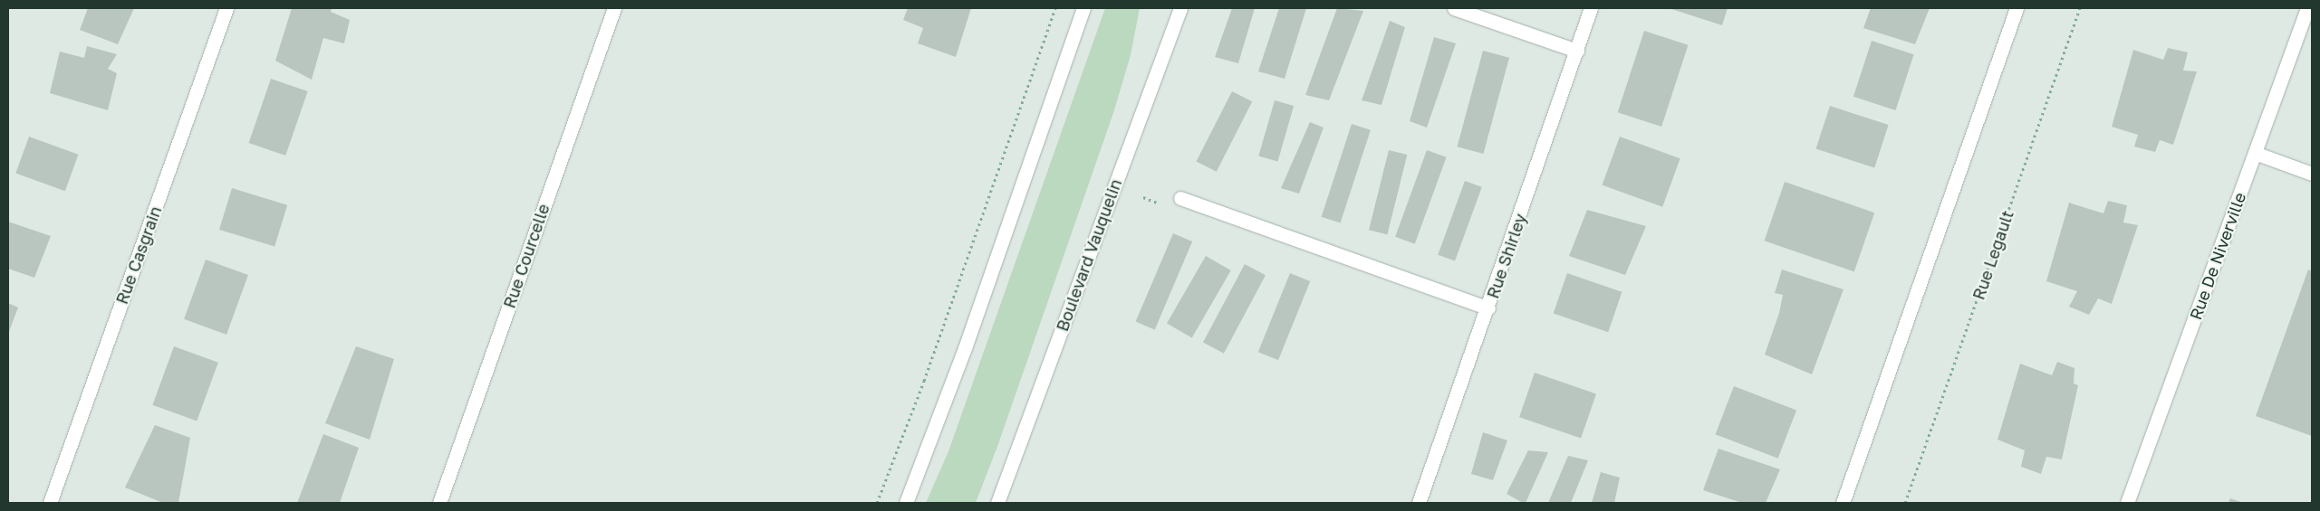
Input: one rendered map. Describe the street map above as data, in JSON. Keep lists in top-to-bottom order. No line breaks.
{"streets":{"street":["Rue Casgrain","Boulevard Vauquelin","Rue Courcelle","Rue Shirley","Rue De Niverville"],"path":["Rue Legault"]}}
